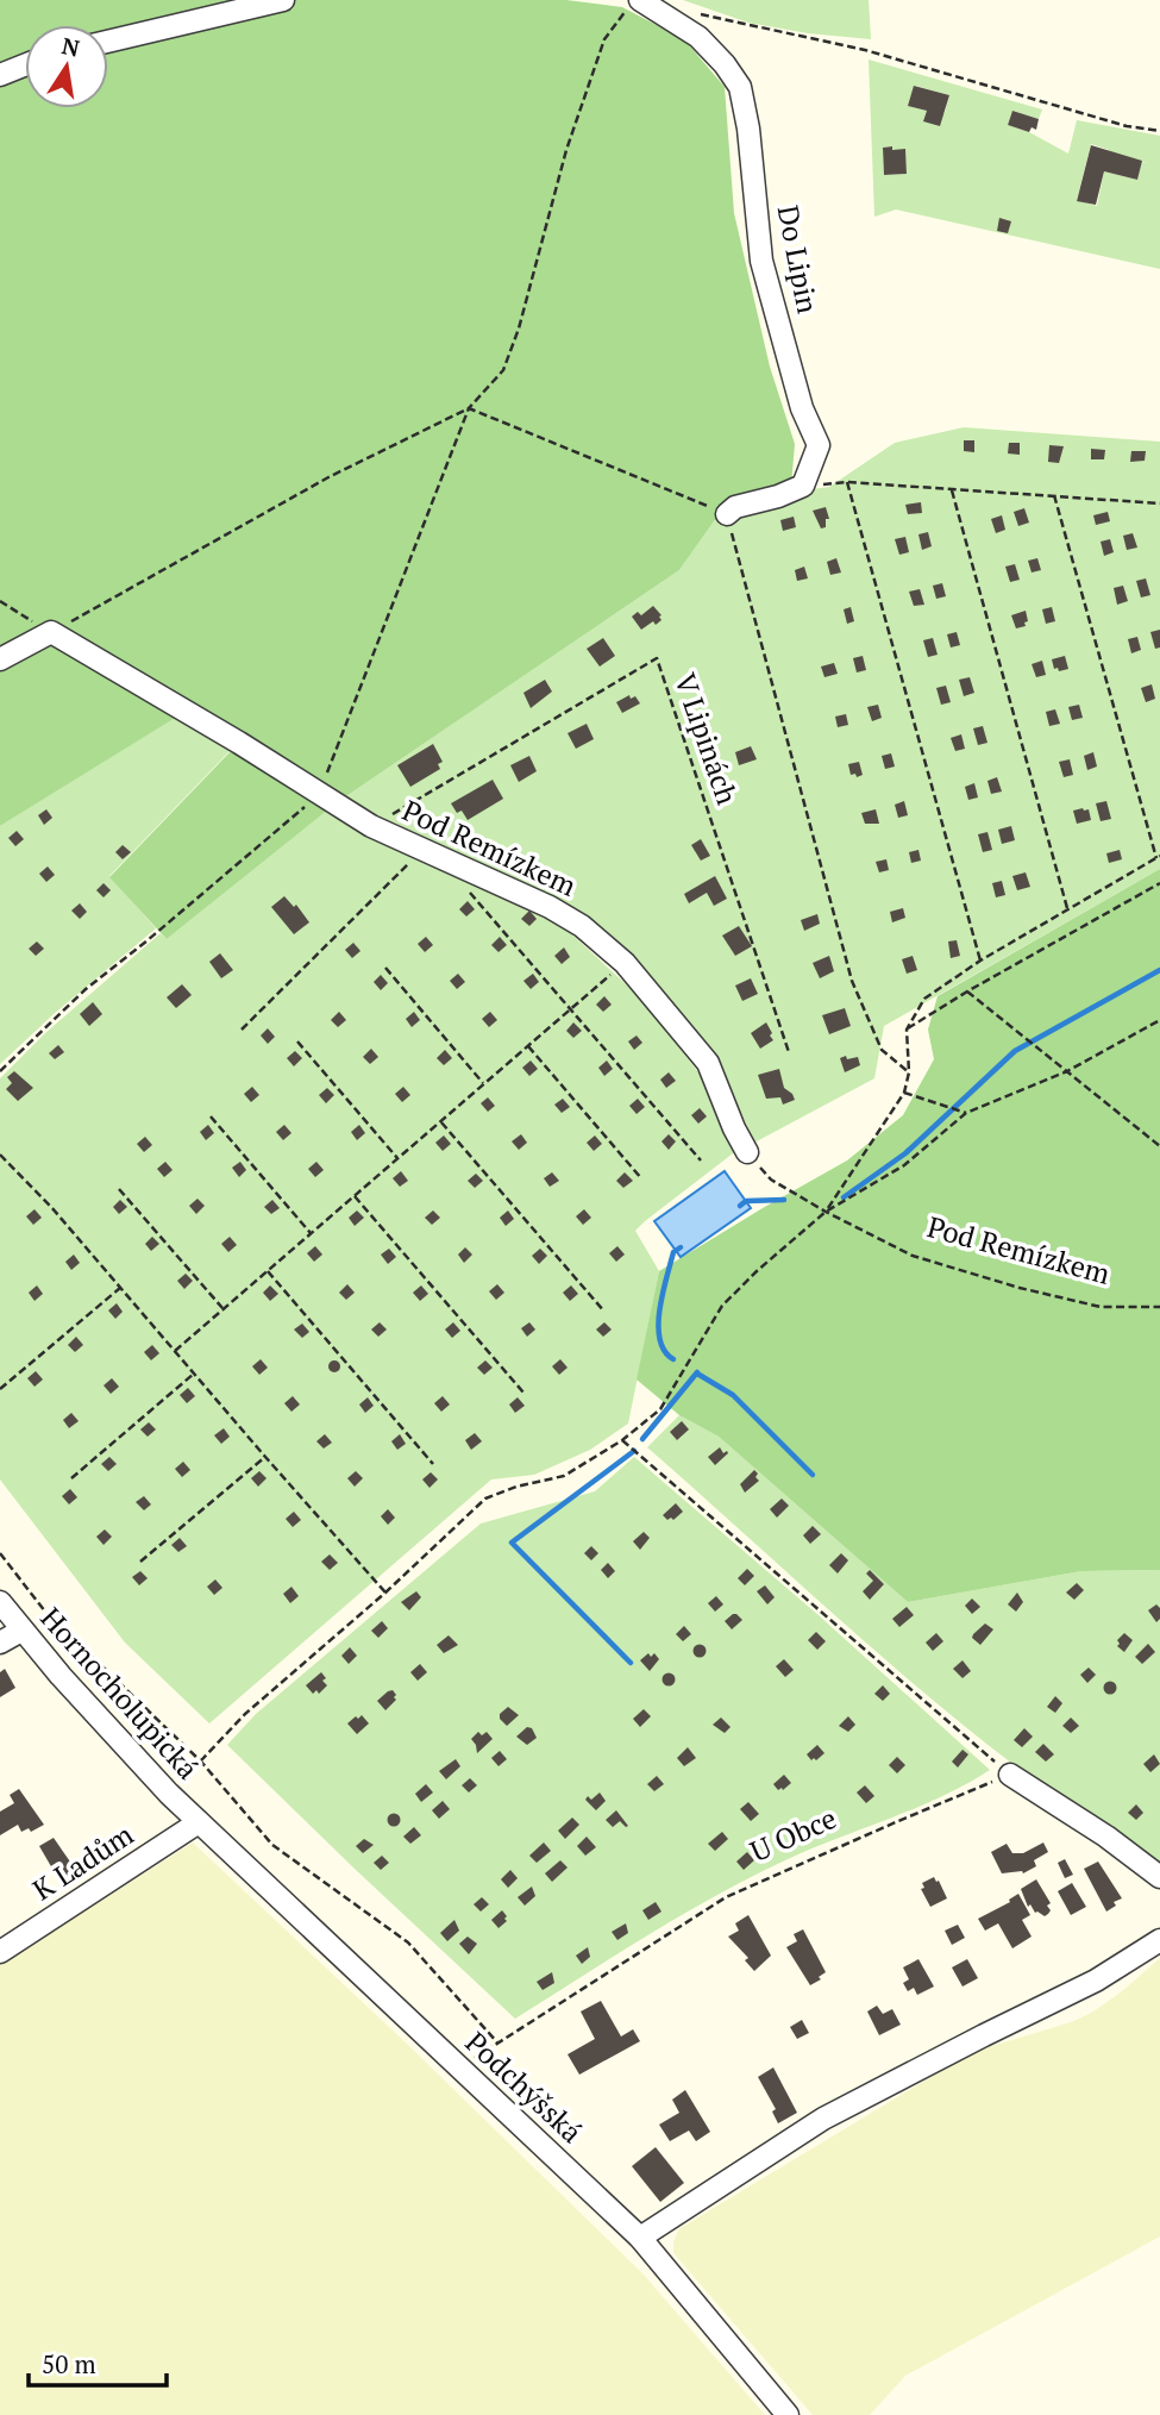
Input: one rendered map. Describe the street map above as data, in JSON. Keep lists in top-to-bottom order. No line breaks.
{"streets":{"street":["Do Lipin","Pod Remízkem","Hornocholupická","K Ladům","Podchýšská"],"path":["V Lipinách","U Obce"]},"crossings":[["V Lipinách","Pod Remízkem"],["Hornocholupická","K Ladům"],["Hornocholupická","Podchýšská"],["U Obce","Podchýšská"],["K Ladům","Podchýšská"]],"scale_bar":"50 m","north":"top"}
